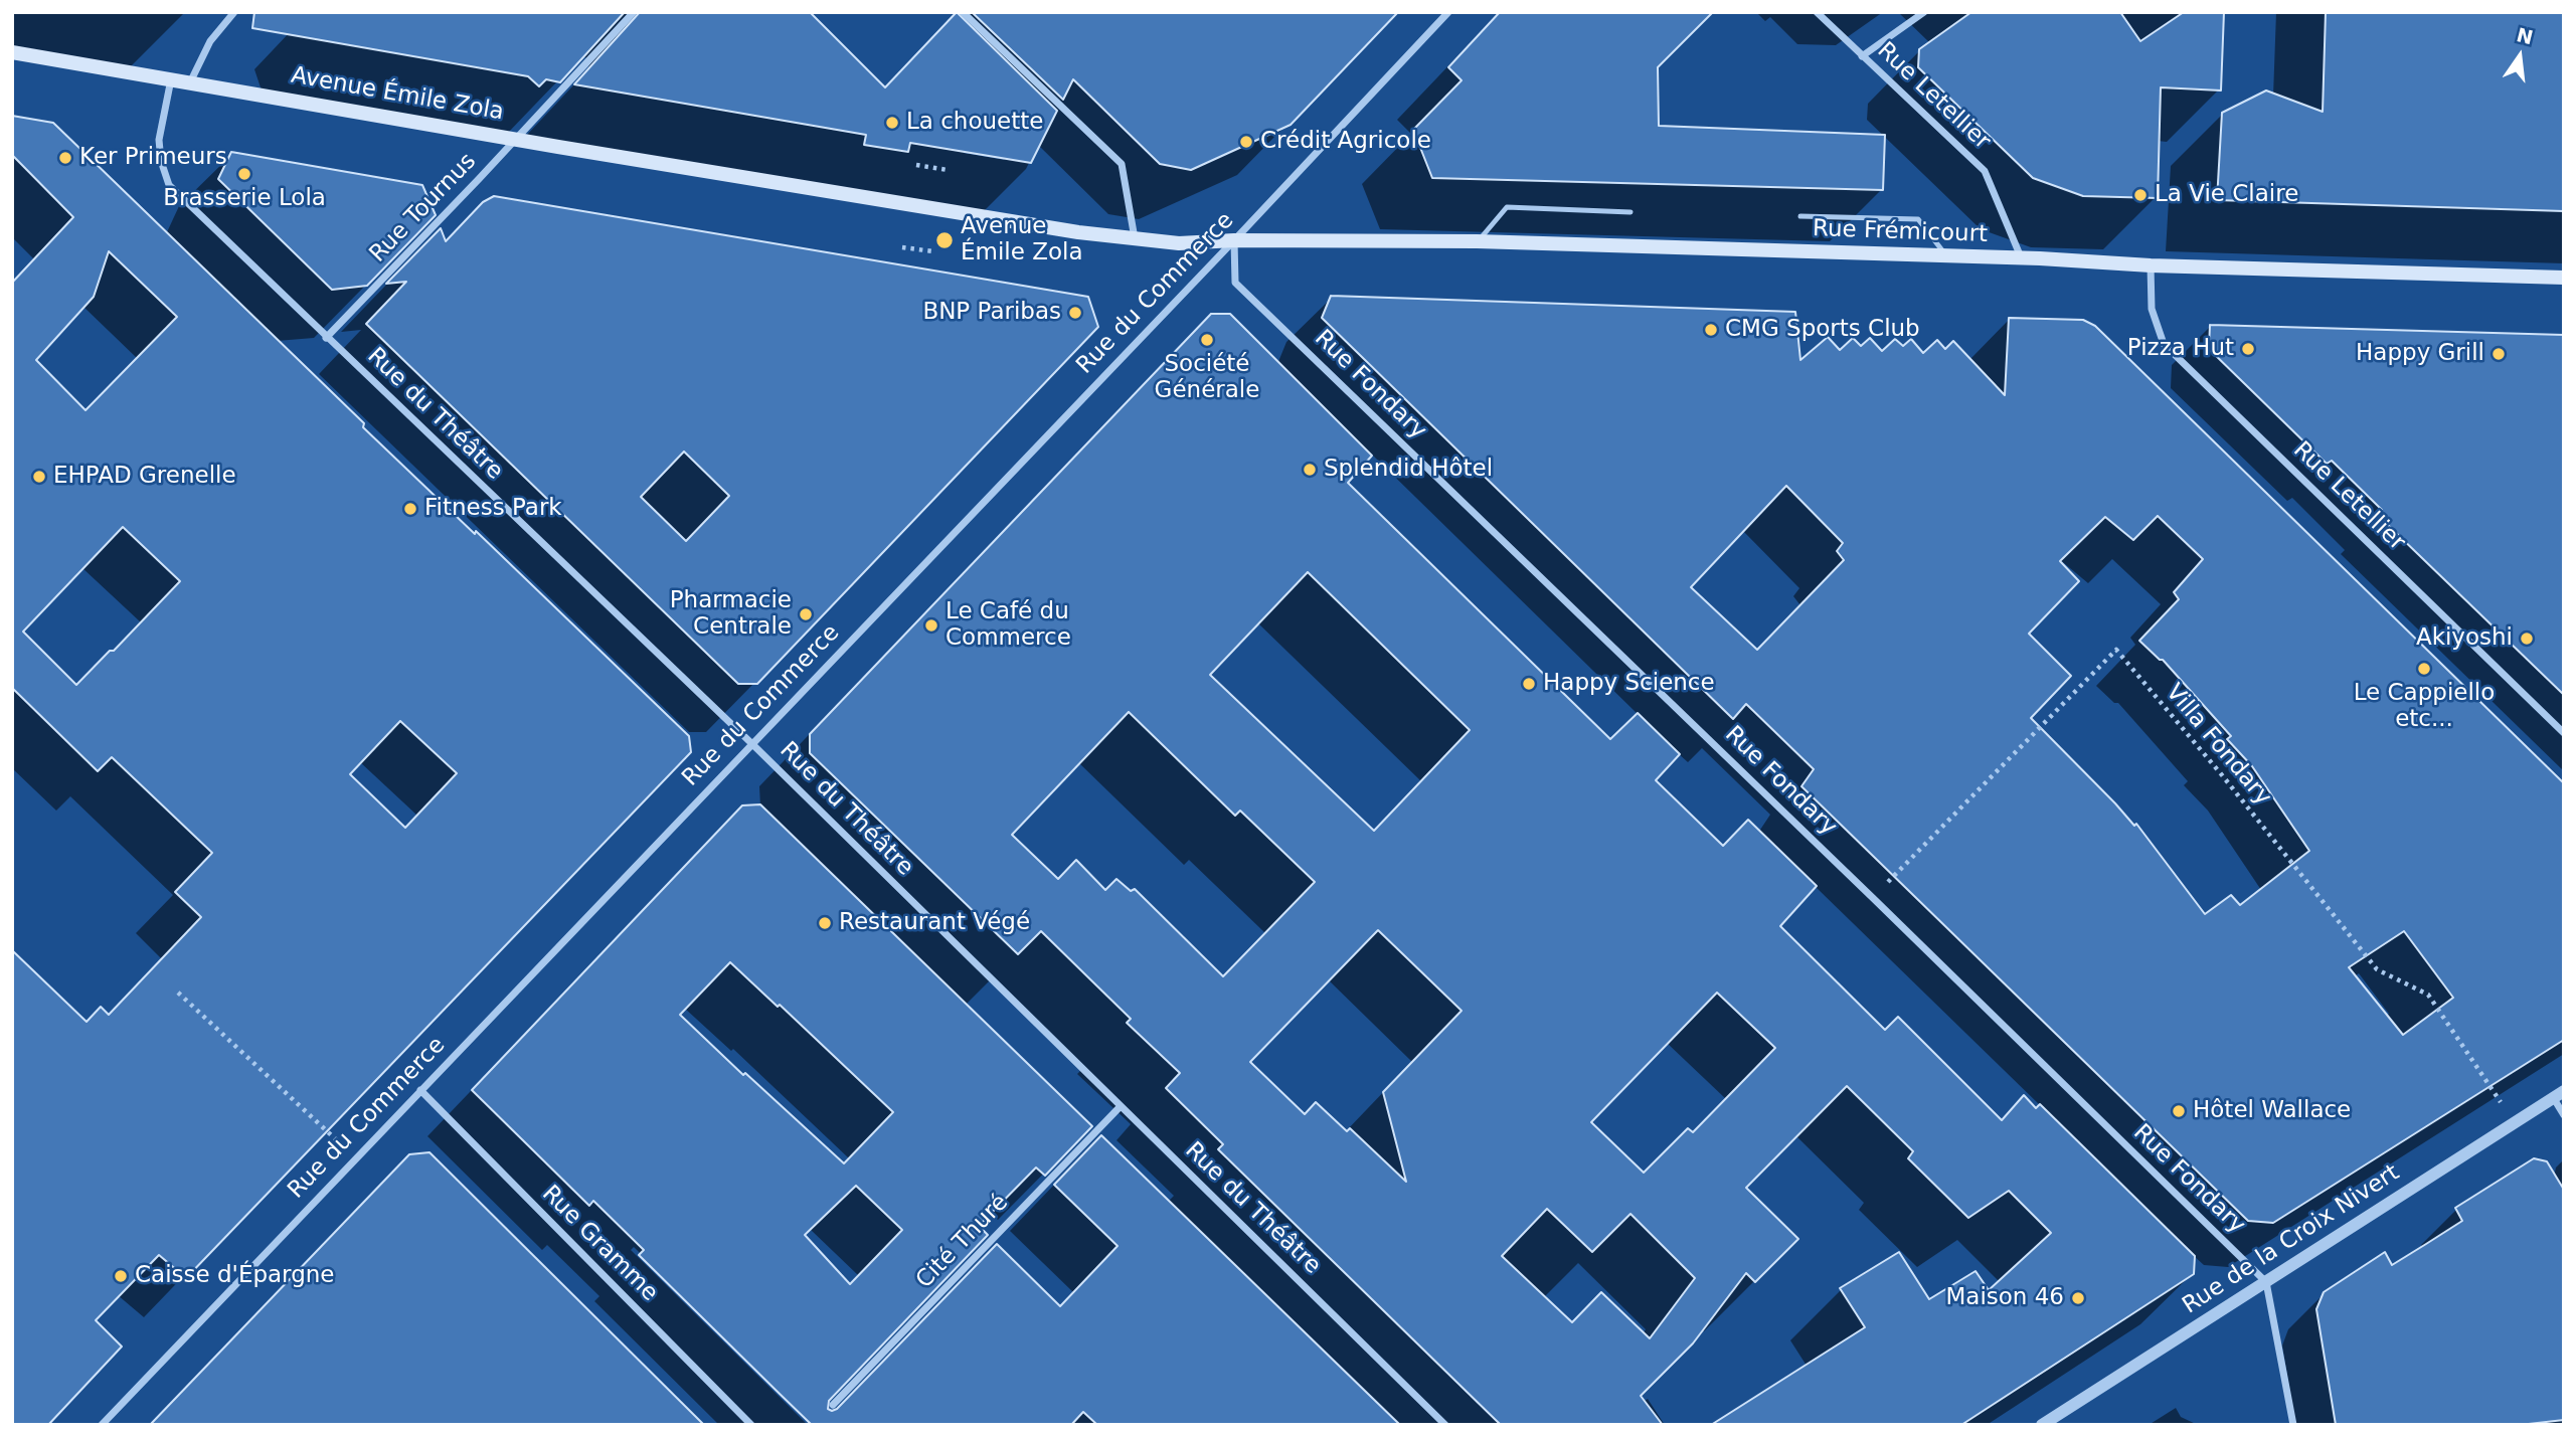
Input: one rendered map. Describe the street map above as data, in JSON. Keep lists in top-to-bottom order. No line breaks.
{"streets":{"main road":["Avenue Émile Zola","Rue Frémicourt"],"street":["Rue Letellier","Rue Tournus","Rue du Commerce","Rue Fondary","Rue du Théâtre","Rue de la Croix Nivert","Cité Thuré","Rue Gramme"],"path":["Villa Fondary"]},"crossings":[["Avenue Émile Zola","Rue Tournus"],["Avenue Émile Zola","Rue Frémicourt"],["Avenue Émile Zola","Rue du Commerce"],["Avenue Émile Zola","Rue Fondary"],["Avenue Émile Zola","Rue du Théâtre"],["Rue Letellier","Rue Frémicourt"],["Rue Tournus","Rue du Théâtre"],["Rue Frémicourt","Rue du Commerce"],["Rue Frémicourt","Rue Fondary"],["Rue du Commerce","Rue Fondary"],["Rue du Commerce","Rue du Théâtre"],["Rue du Commerce","Rue Gramme"],["Rue Fondary","Villa Fondary"],["Rue Fondary","Rue de la Croix Nivert"],["Rue du Théâtre","Cité Thuré"],["Villa Fondary","Rue de la Croix Nivert"]],"places":["La chouette","Crédit Agricole","Ker Primeurs","Brasserie Lola","La Vie Claire","Avenue Émile Zola","BNP Paribas","CMG Sports Club","Société Générale","Pizza Hut","Happy Grill","Splendid Hôtel","EHPAD Grenelle","Fitness Park","Pharmacie Centrale","Le Café du Commerce","Akiyoshi","Le Cappiello etc...","Happy Science","Restaurant Végé","Hôtel Wallace","Caisse d'Épargne","Maison 46"],"north":"top"}
